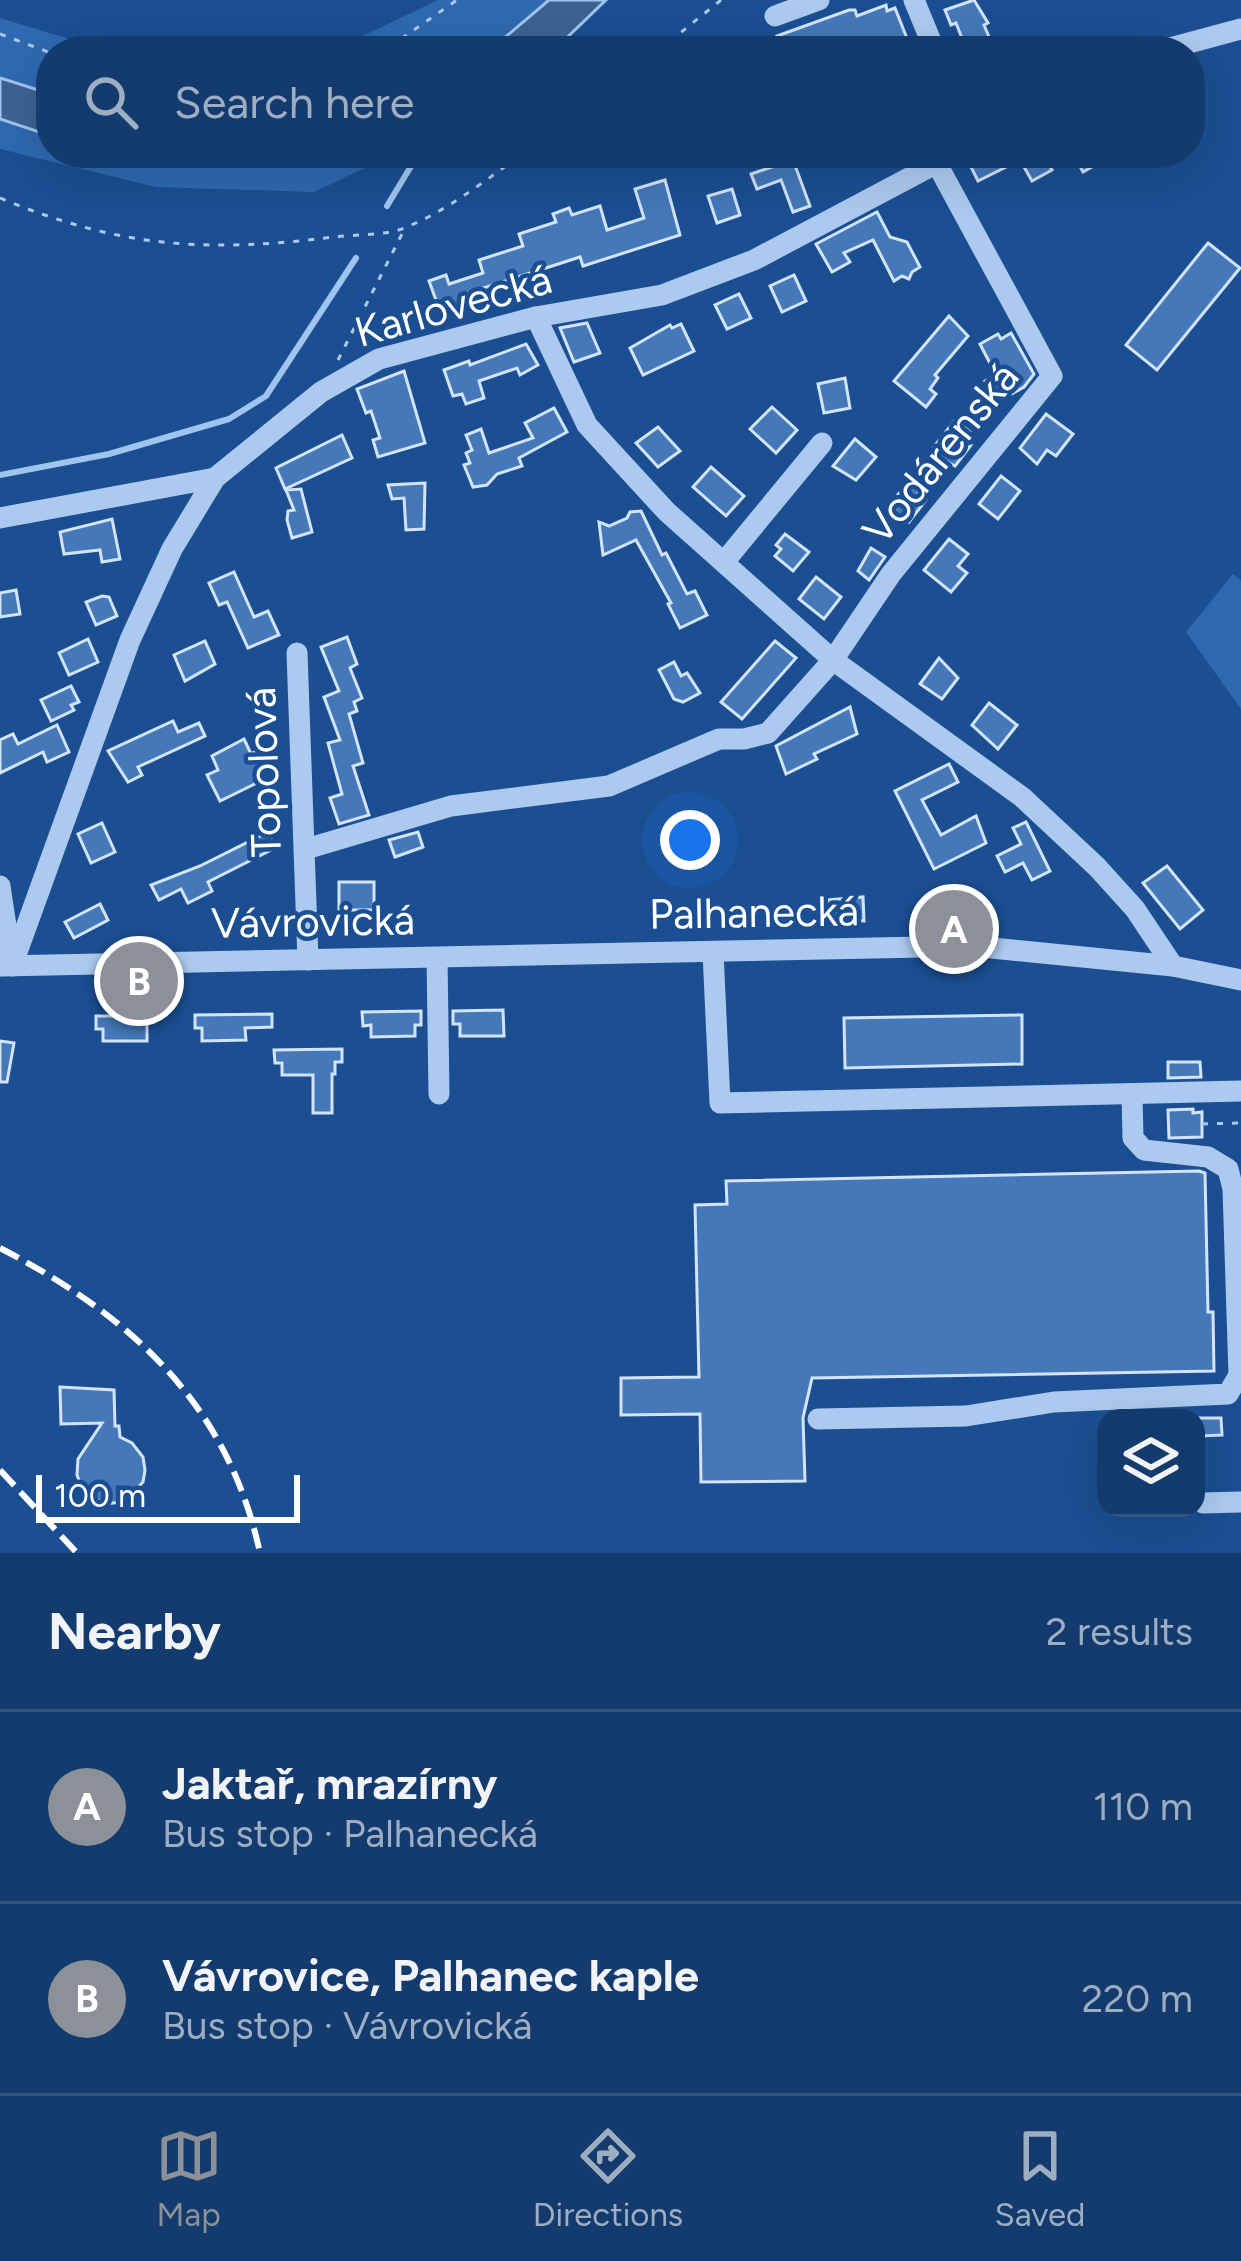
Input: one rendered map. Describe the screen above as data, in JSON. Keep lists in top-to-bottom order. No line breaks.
{"streets":{"street":["Karlovecká","Vodárenská","Topolová","Palhanecká","Vávrovická"]},"crossings":[["Karlovecká","Vávrovická"],["Vodárenská","Topolová"],["Topolová","Vávrovická"],["Palhanecká","Vávrovická"]],"scale_bar":"100 m","page":{"search":"Search here","pins":["A","B"],"scale":"100 m","heading":["Nearby","2 results"],"list":[{"mark":"A","name":"Jaktař, mrazírny","note":"Bus stop · Palhanecká","value":"110 m"},{"mark":"B","name":"Vávrovice, Palhanec kaple","note":"Bus stop · Vávrovická","value":"220 m"}],"nav":["Map","Directions","Saved"]}}
